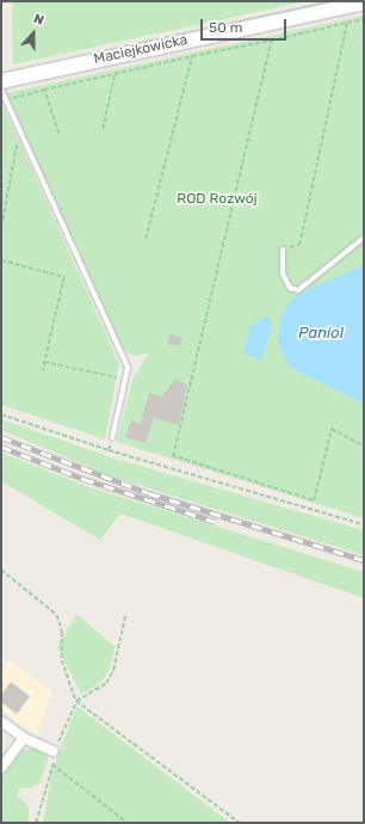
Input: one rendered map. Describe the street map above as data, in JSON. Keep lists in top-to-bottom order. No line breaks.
{"streets":{"street":["Maciejkowicka"]},"water":["Paniol"],"parks":["ROD Rozwój"],"scale_bar":"50 m","north":"top"}
